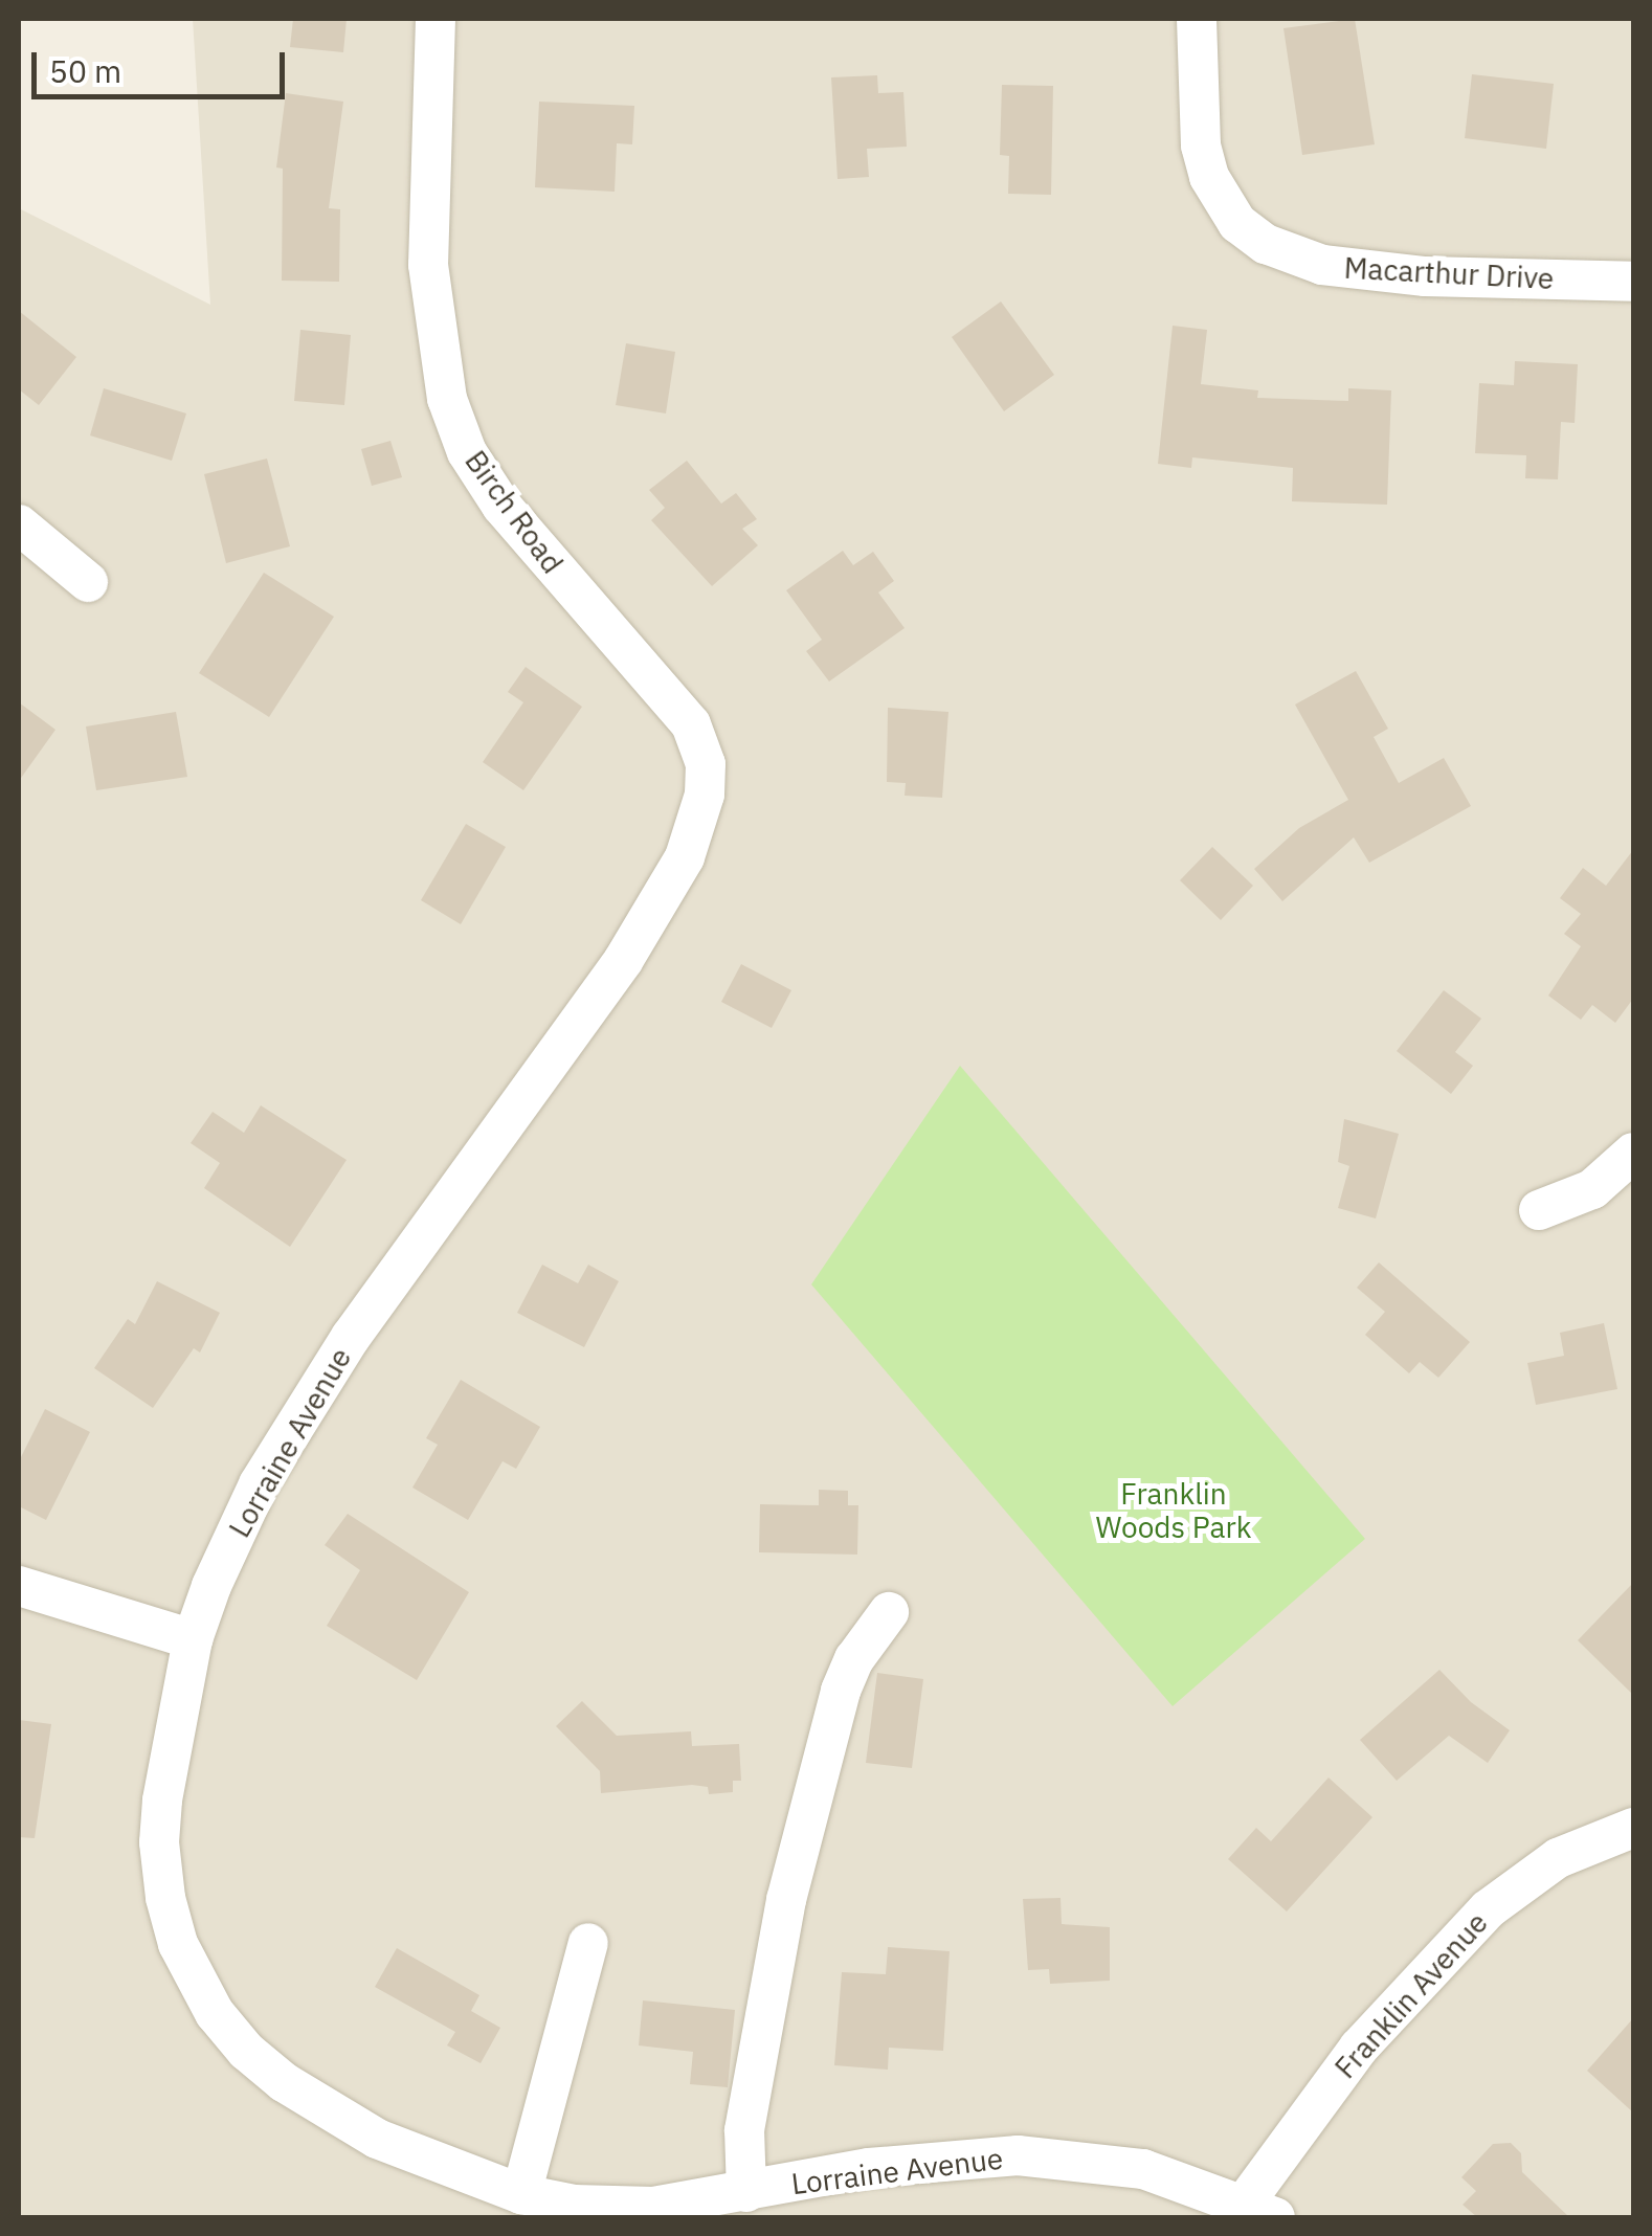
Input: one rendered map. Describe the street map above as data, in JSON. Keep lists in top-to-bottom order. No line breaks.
{"streets":{"street":["Macarthur Drive","Birch Road","Lorraine Avenue","Franklin Avenue"]},"crossings":[["Birch Road","Lorraine Avenue"],["Lorraine Avenue","Franklin Avenue"]],"parks":["Franklin Woods Park"],"scale_bar":"50 m"}
